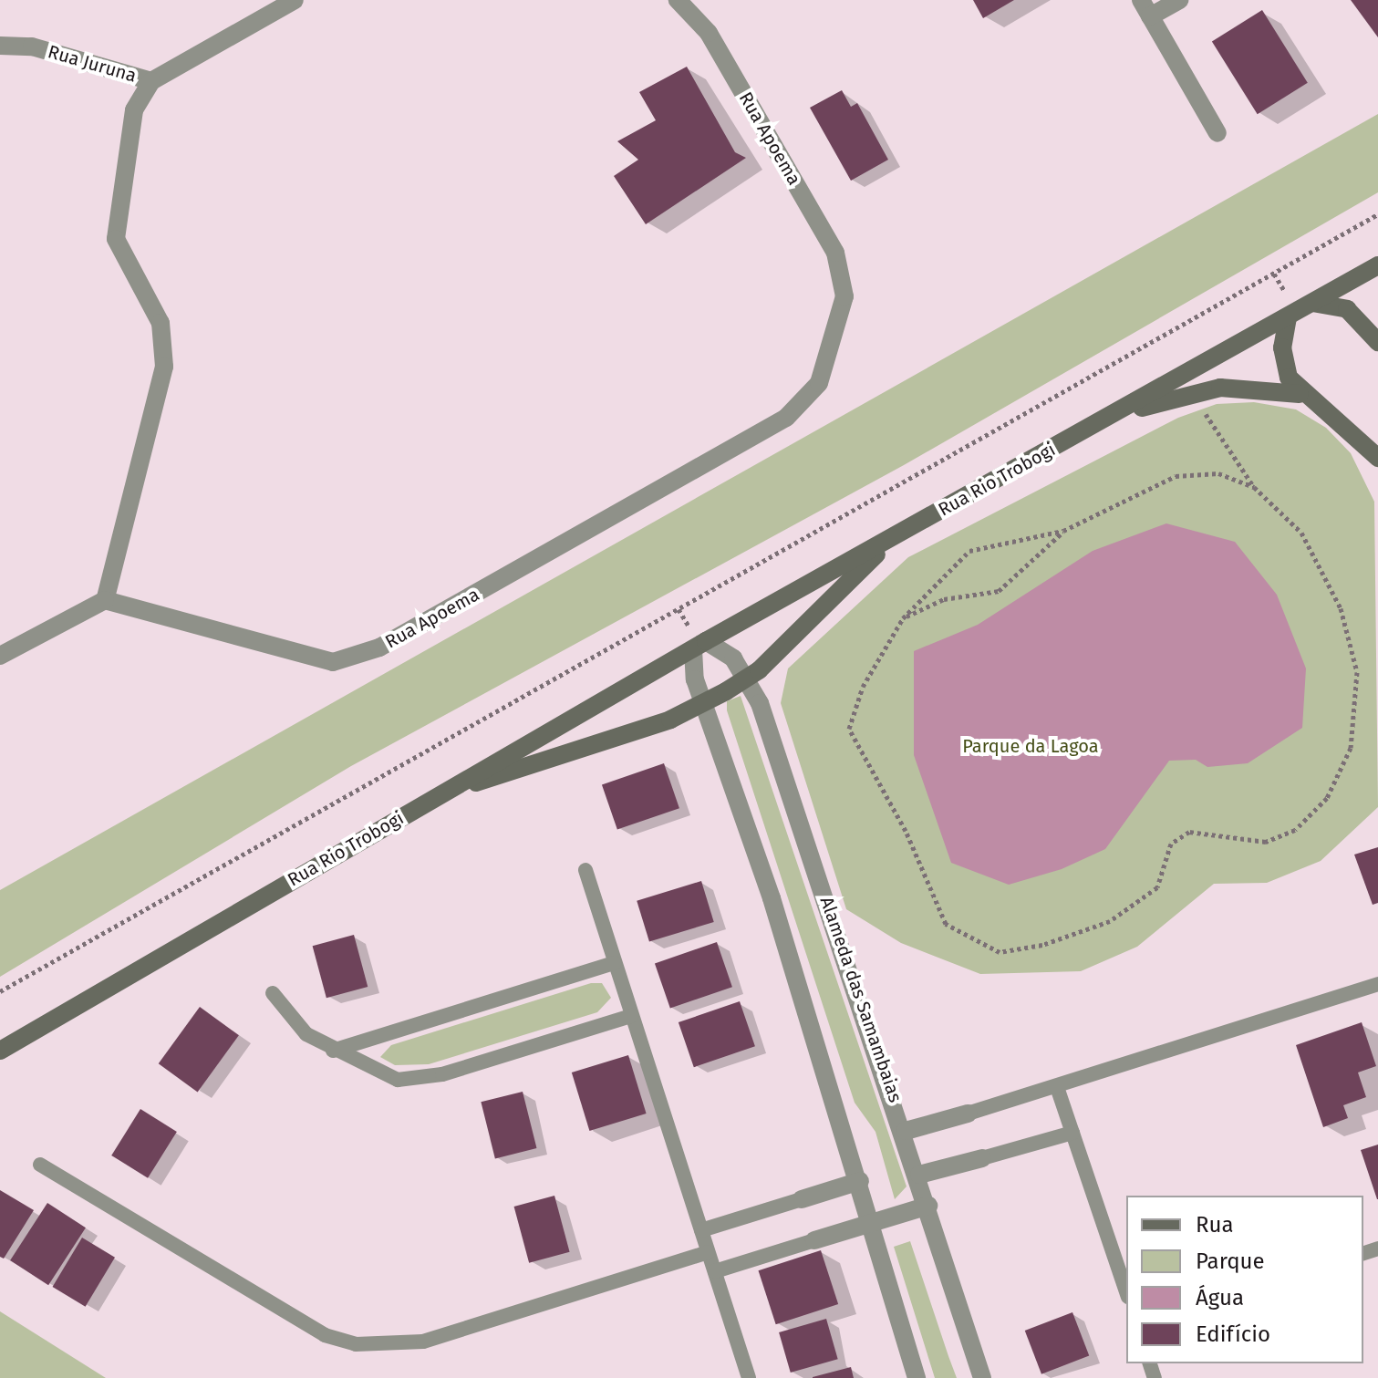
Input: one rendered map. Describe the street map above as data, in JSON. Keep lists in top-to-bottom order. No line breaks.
{"streets":{"main road":["Rua Rio Trobogi"],"street":["Rua Juruna","Rua Apoema","Alameda das Samambaias"]},"crossings":[["Rua Rio Trobogi","Alameda das Samambaias"]],"parks":["Parque da Lagoa"],"legend":["Rua","Parque","Água","Edifício"]}
